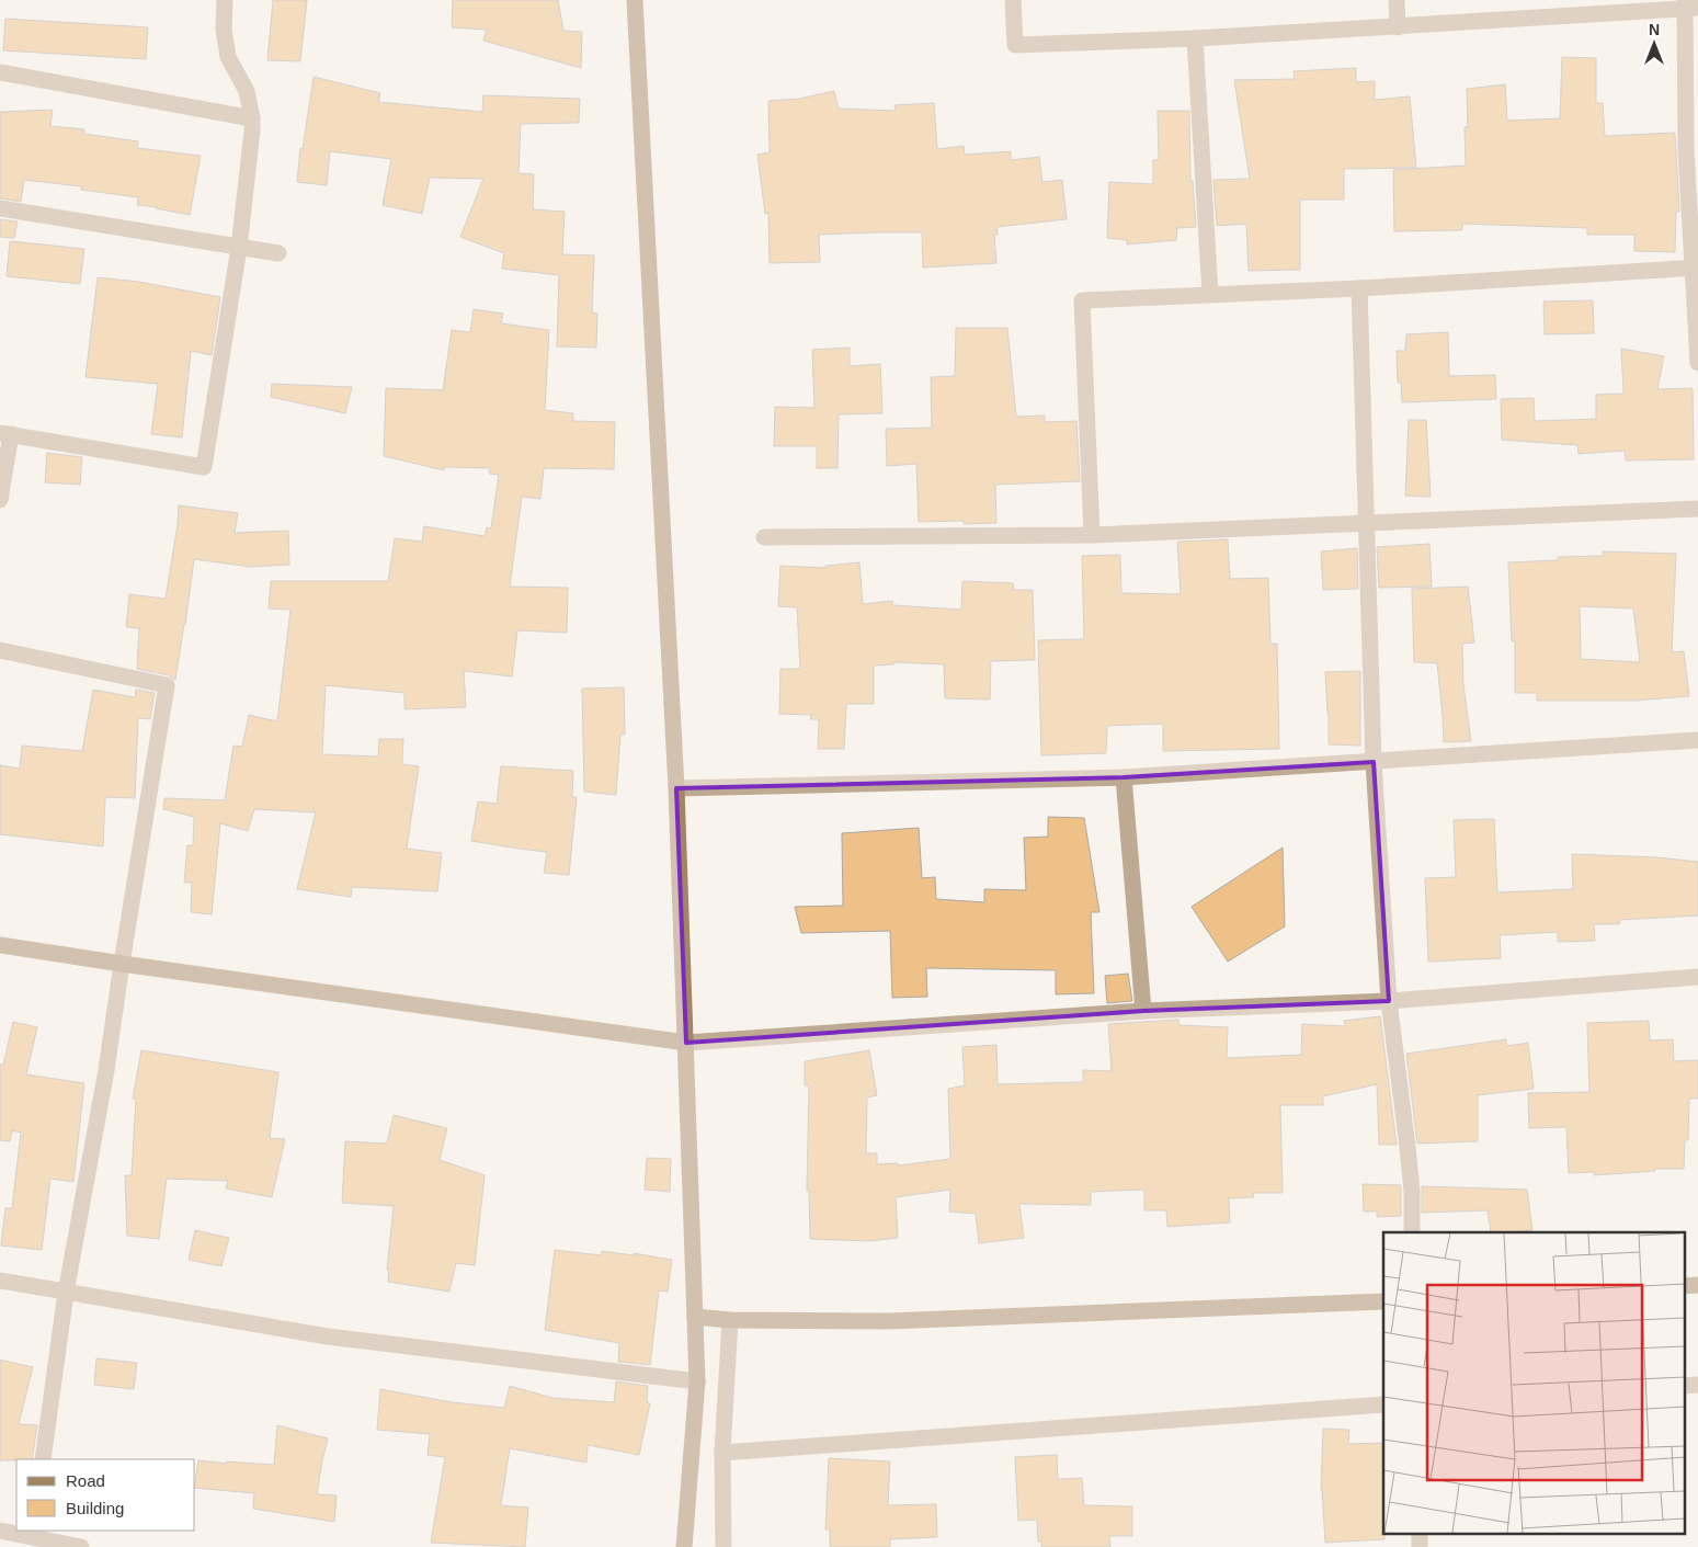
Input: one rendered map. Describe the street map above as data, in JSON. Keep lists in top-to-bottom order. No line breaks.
{"legend":["Road","Building"],"north":"top"}
